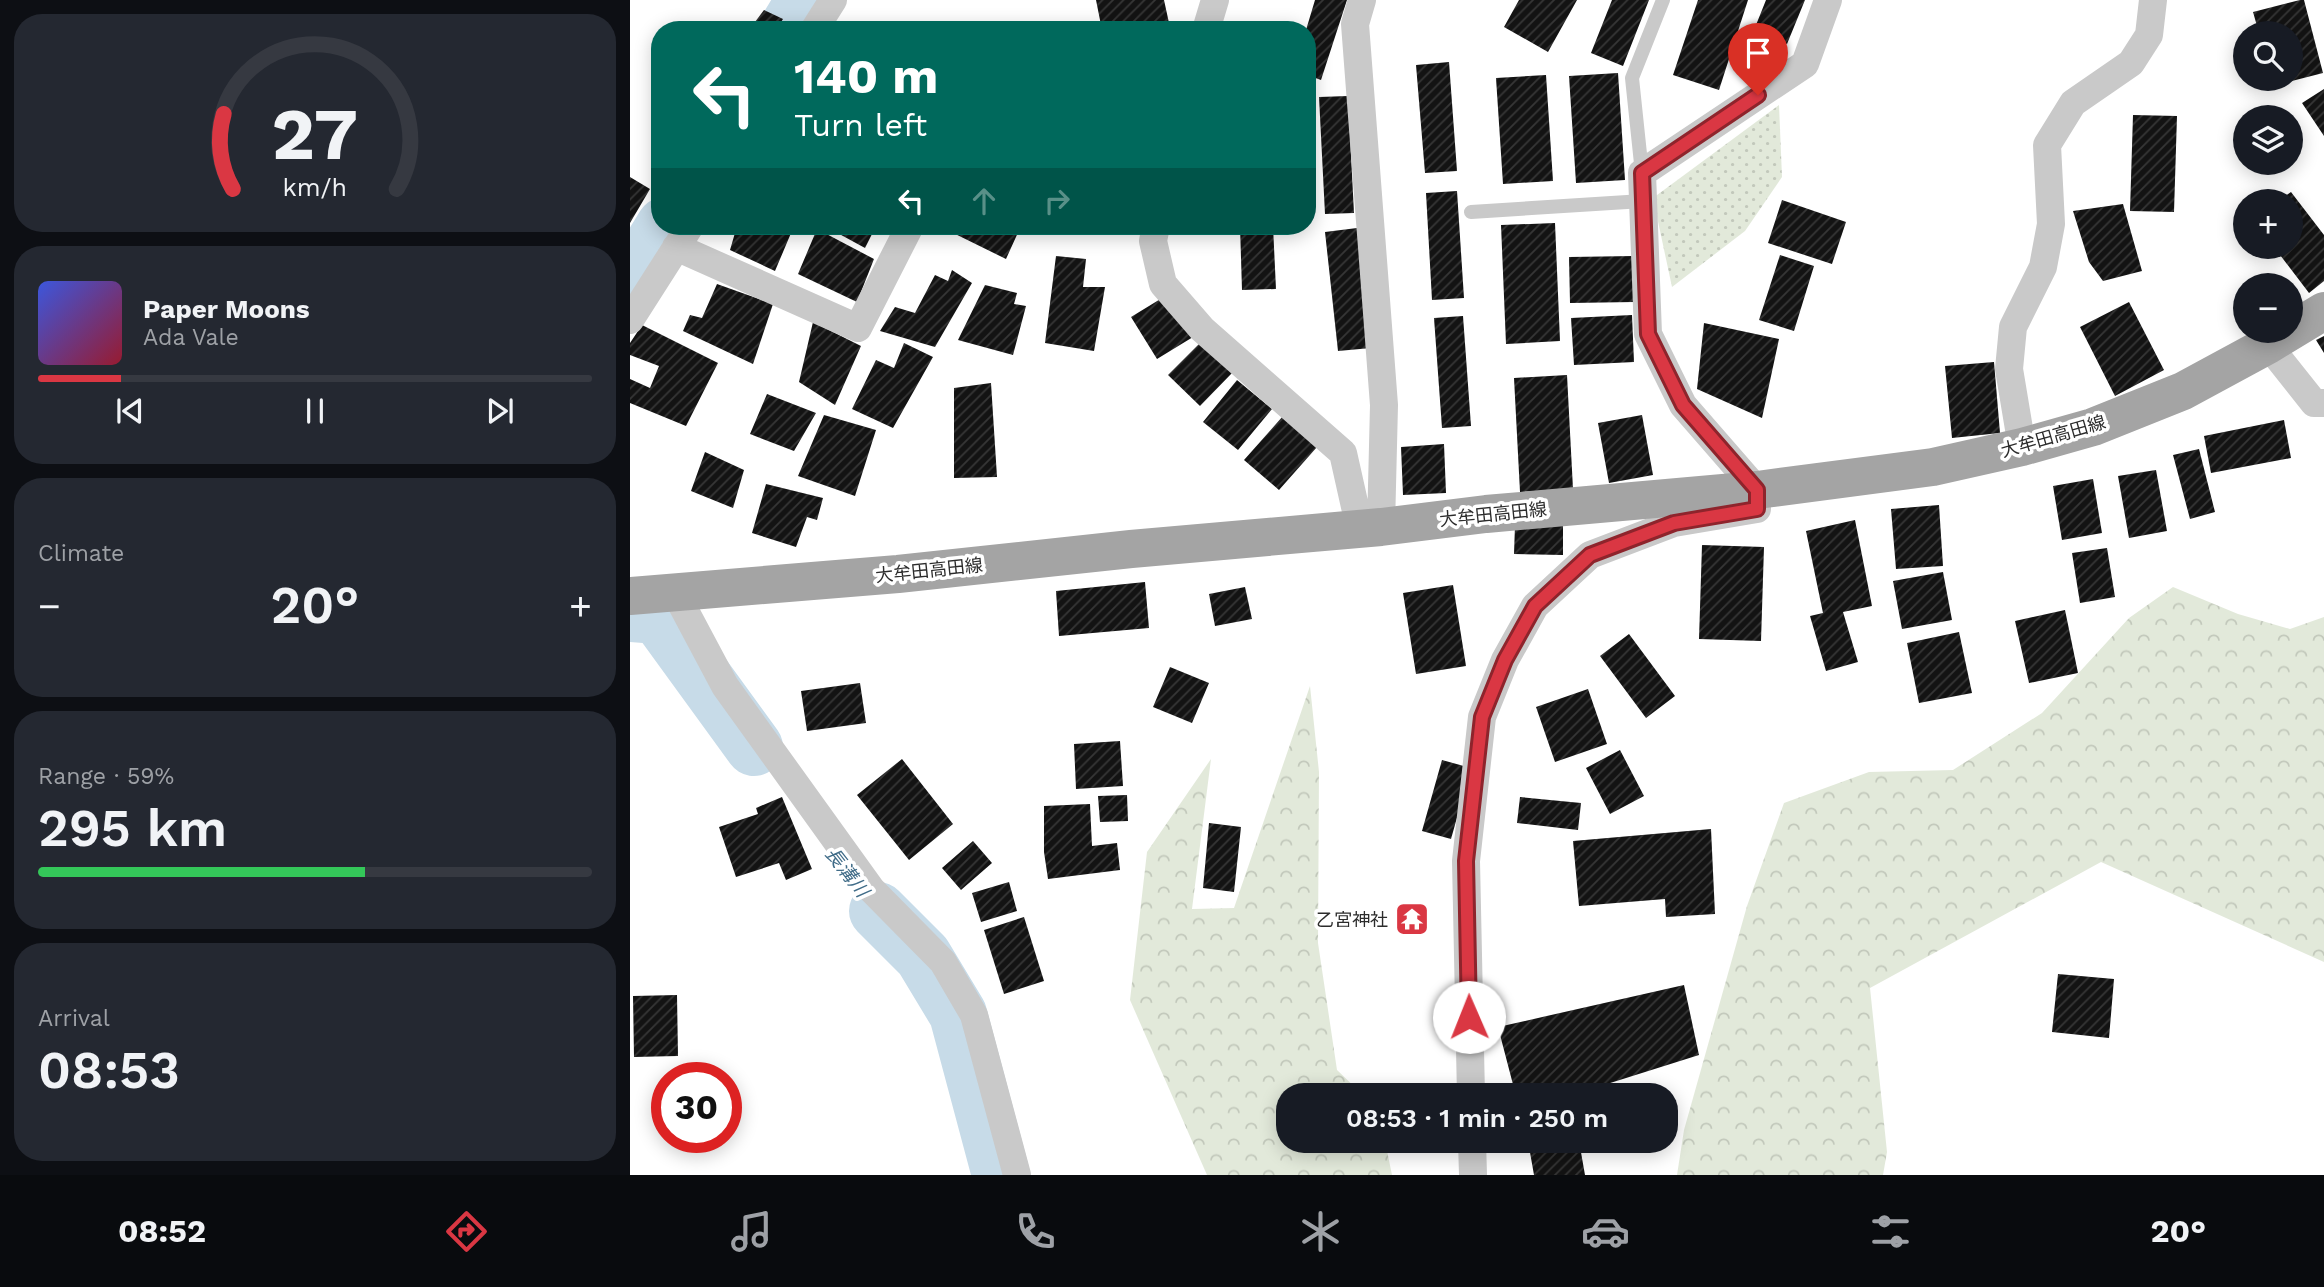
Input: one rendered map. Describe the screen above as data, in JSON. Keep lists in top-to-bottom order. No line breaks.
{"streets":{"main road":["大牟田高田線"]},"water":["長溝川"],"places":{"temple":["乙宮神社"]},"page":{"map_buttons":["+","−"],"turn":["140 m","Turn left"],"song":["Paper Moons","Ada Vale"],"tile":["Climate",["Range · 59%","295 km"],["Arrival","08:53"]],"heat":["−","20°","+"],"limit":"30","trip":"08:53 · 1 min · 250 m","tabs":["08:52","20°"],"gauge":["27","km/h"]}}
